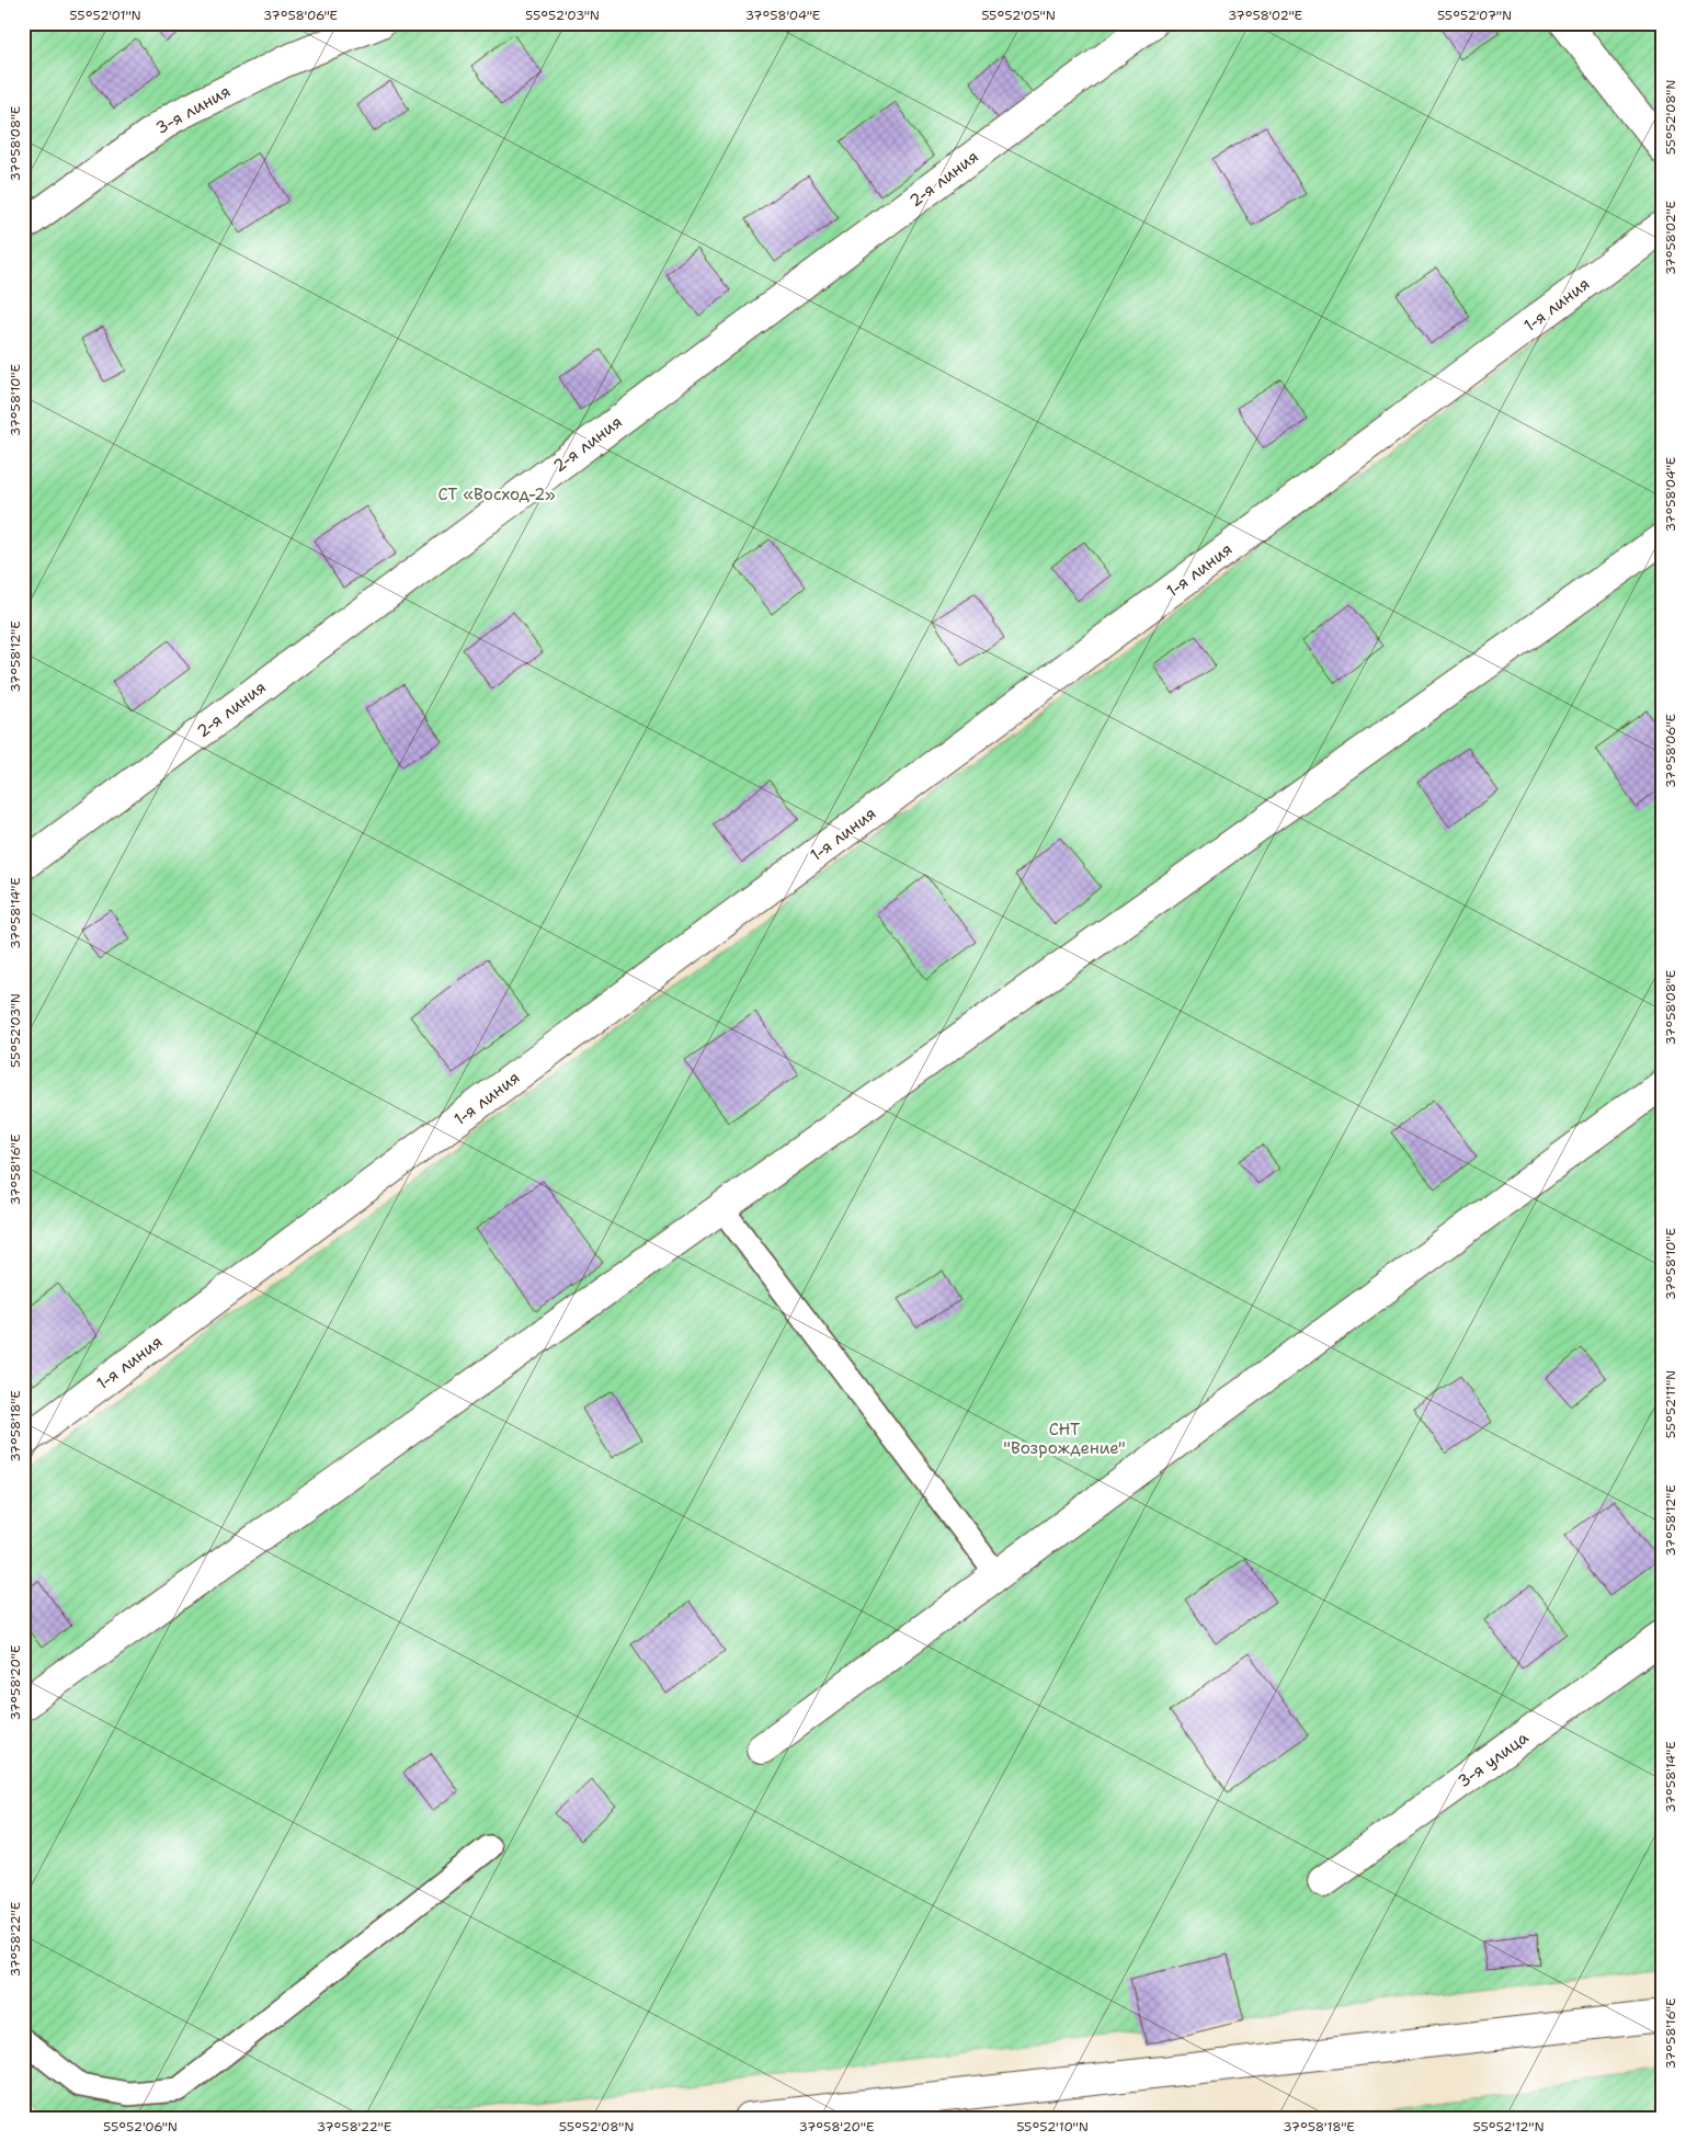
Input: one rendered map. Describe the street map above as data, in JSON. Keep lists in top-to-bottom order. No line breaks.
{"streets":{"street":["3-я линия","2-я линия","1-я линия","3-я улица"]},"parks":["СТ «Восход-2»","СНТ \"Возрождение\""],"coordinates":["55°52'01\"N","37°58'06\"E","55°52'03\"N","37°58'04\"E","55°52'05\"N","37°58'02\"E","55°52'07\"N","55°52'08\"N","37°58'08\"E","37°58'10\"E","37°58'12\"E","37°58'14\"E","37°58'16\"E","55°52'11\"N","37°58'18\"E","37°58'20\"E","37°58'22\"E","55°52'06\"N","55°52'10\"N","55°52'12\"N"]}
